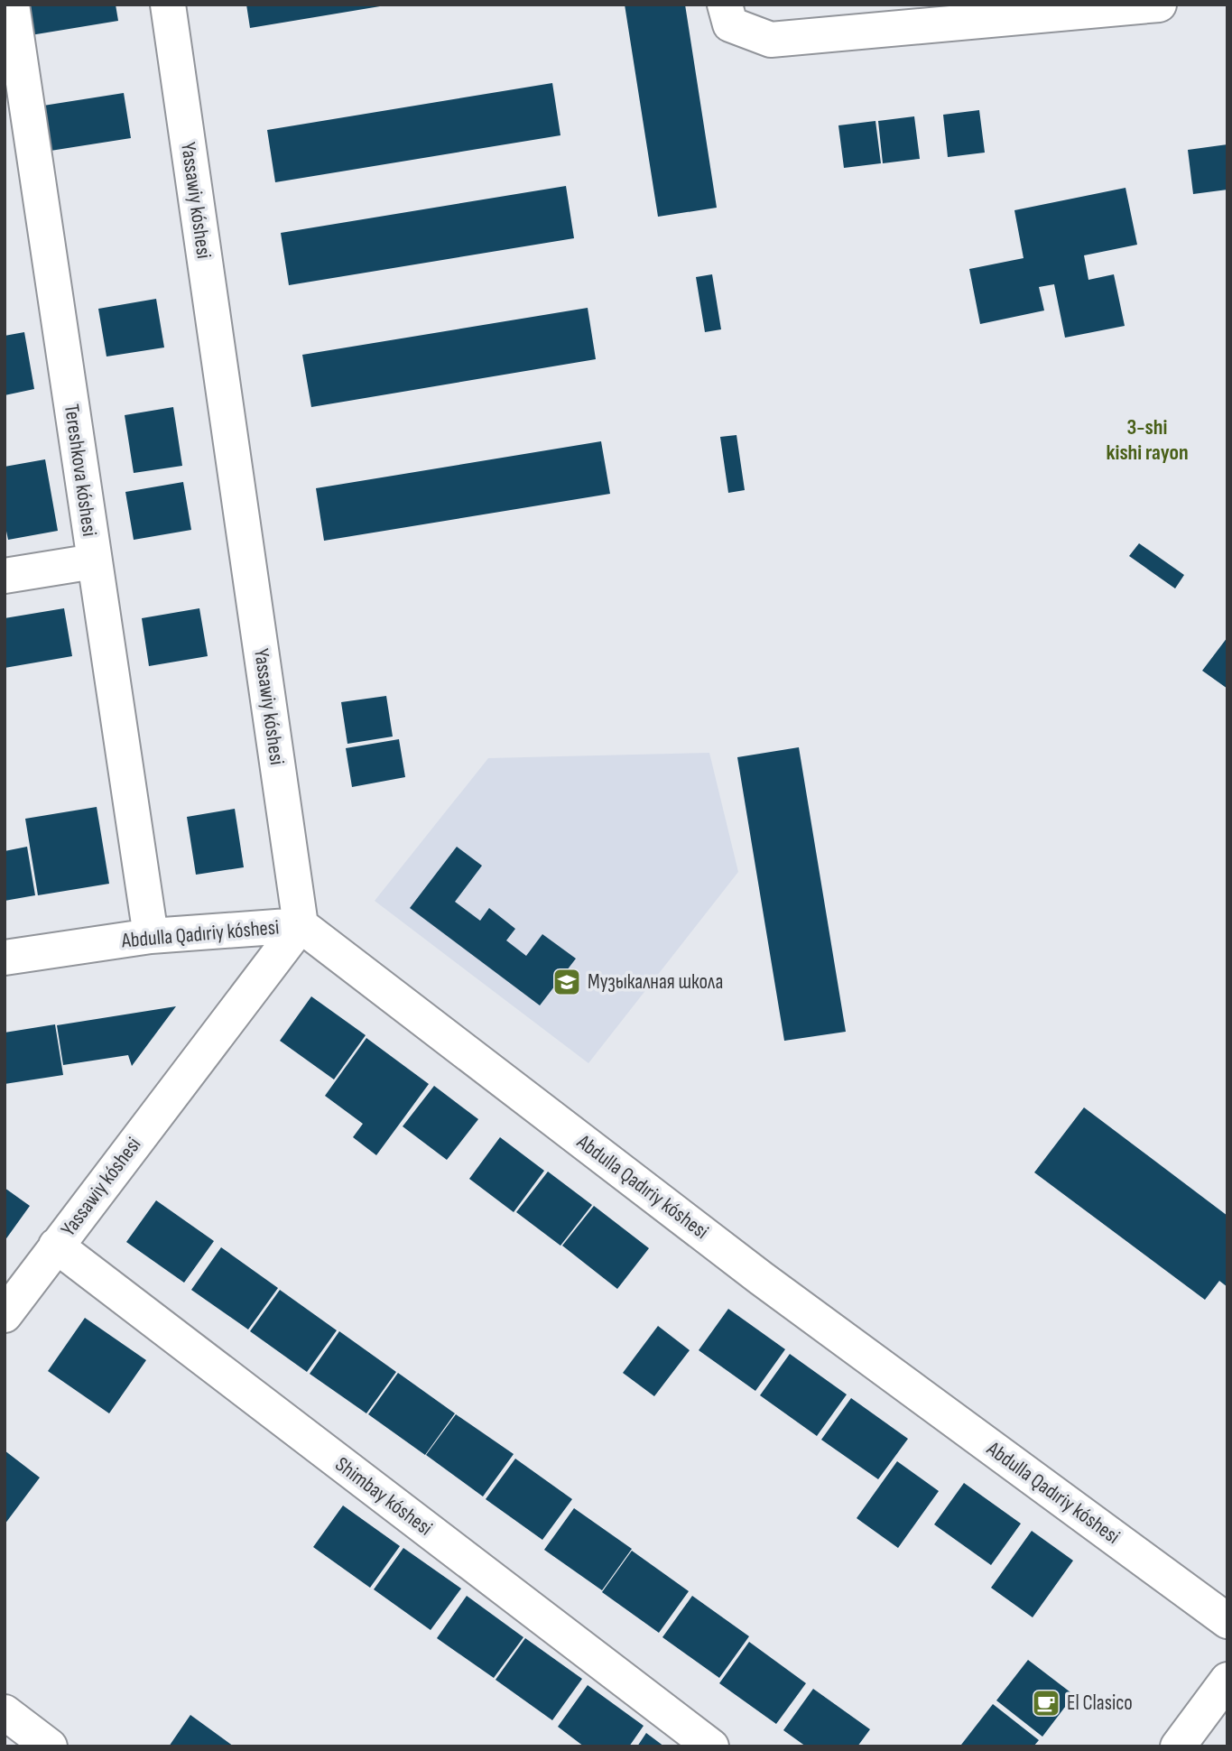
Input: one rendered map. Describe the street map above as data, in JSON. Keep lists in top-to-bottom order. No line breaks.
{"streets":{"street":["Yassawiy kóshesi","Tereshkova kóshesi","Abdulla Qadıriy kóshesi","Shimbay kóshesi"]},"crossings":[["Yassawiy kóshesi","Abdulla Qadıriy kóshesi"],["Yassawiy kóshesi","Shimbay kóshesi"],["Tereshkova kóshesi","Abdulla Qadıriy kóshesi"]],"districts":["3-shi kishi rayon"],"places":{"school or university":["Музыкалная школа"],"cafe":["El Clasico"]}}
